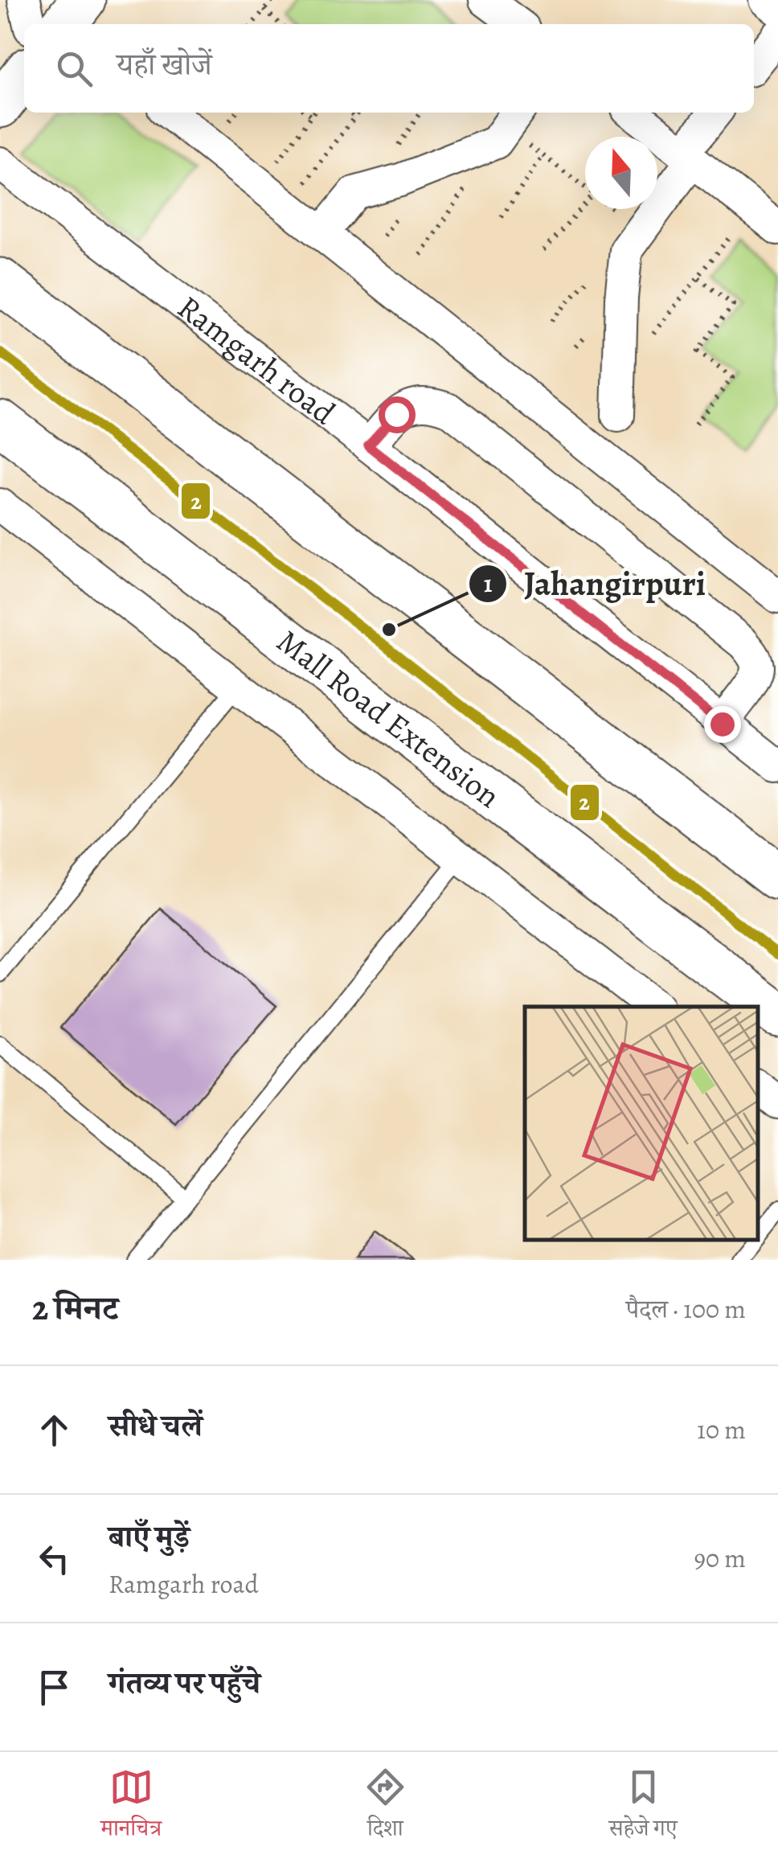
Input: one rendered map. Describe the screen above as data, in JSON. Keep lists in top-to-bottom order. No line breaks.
{"streets":{"main road":["Mall Road Extension"],"street":["Ramgarh road"]},"places":["Jahangirpuri"],"lines":["metro line 2"],"north":"top","page":{"search":"यहाँ खोजें","heading":["2 मिनट","पैदल · 100 m"],"list":[["सीधे चलें","10 m"],["बाएँ मुड़ें","Ramgarh road","90 m"],"गंतव्य पर पहुँचे"],"nav":["मानचित्र","दिशा","सहेजे गए"]}}
